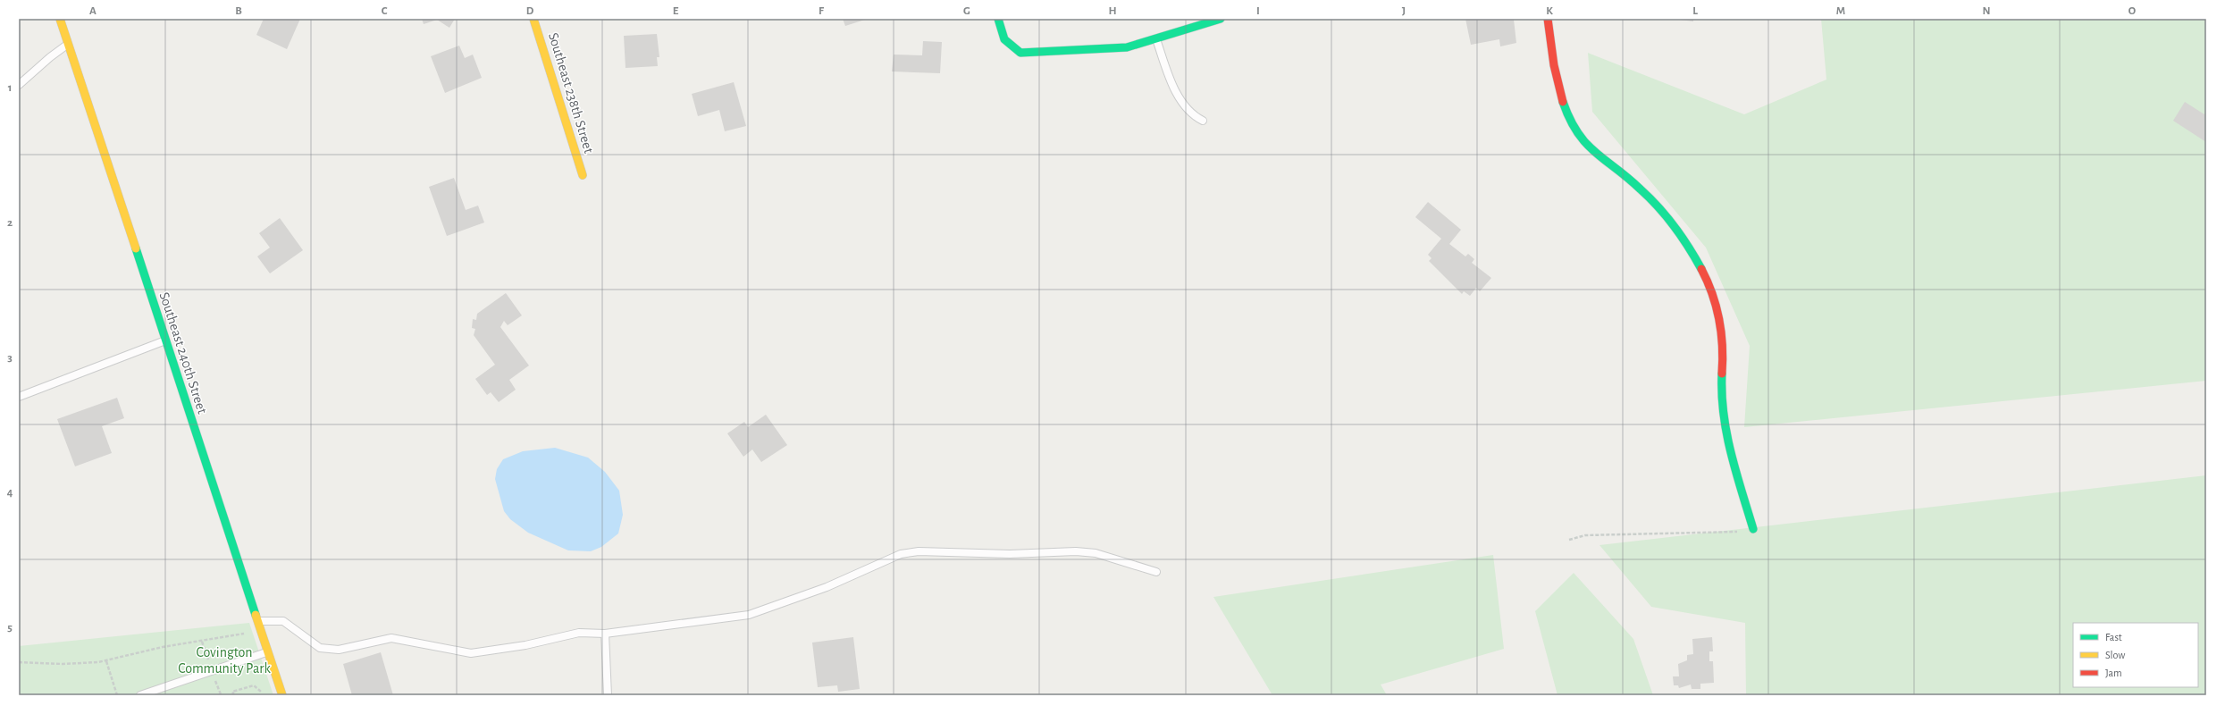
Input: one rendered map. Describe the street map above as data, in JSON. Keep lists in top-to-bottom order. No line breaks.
{"streets":{"street":["Southeast 238th Street","Southeast 240th Street"]},"parks":["Covington Community Park"],"legend":["Fast","Slow","Jam"],"grid":{"columns":["A","B","C","D","E","F","G","H","I","J","K","L","M","N","O"],"rows":["1","2","3","4","5"]}}
